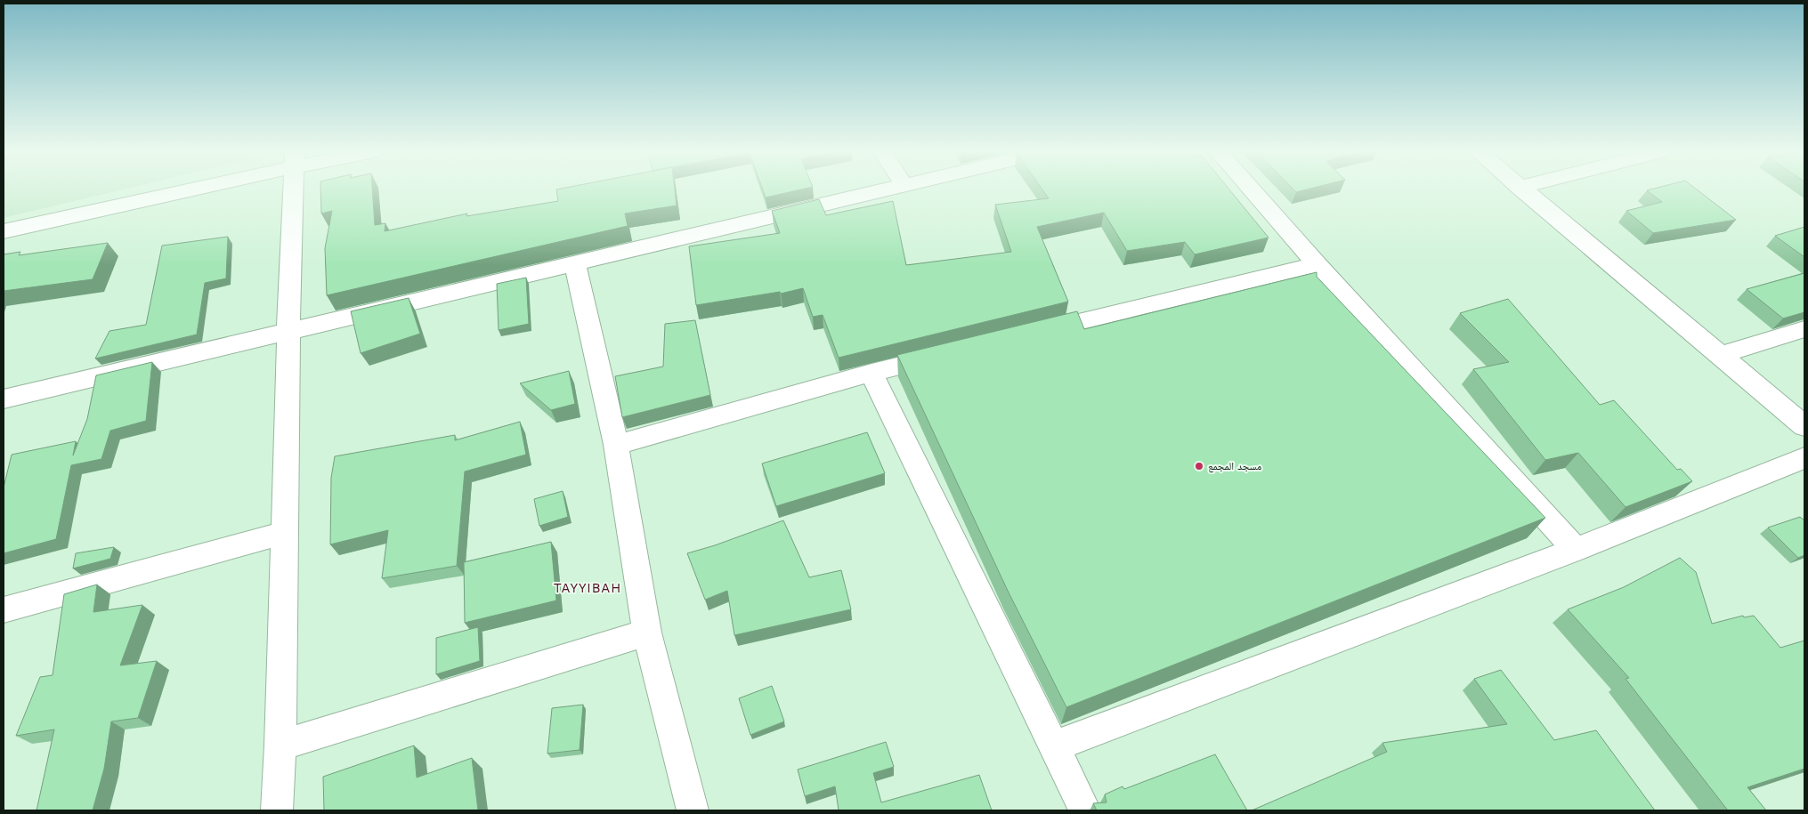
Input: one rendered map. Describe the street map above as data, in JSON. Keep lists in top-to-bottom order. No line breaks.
{"districts":["TAYYIBAH"],"places":["مسجد المجمع"]}
